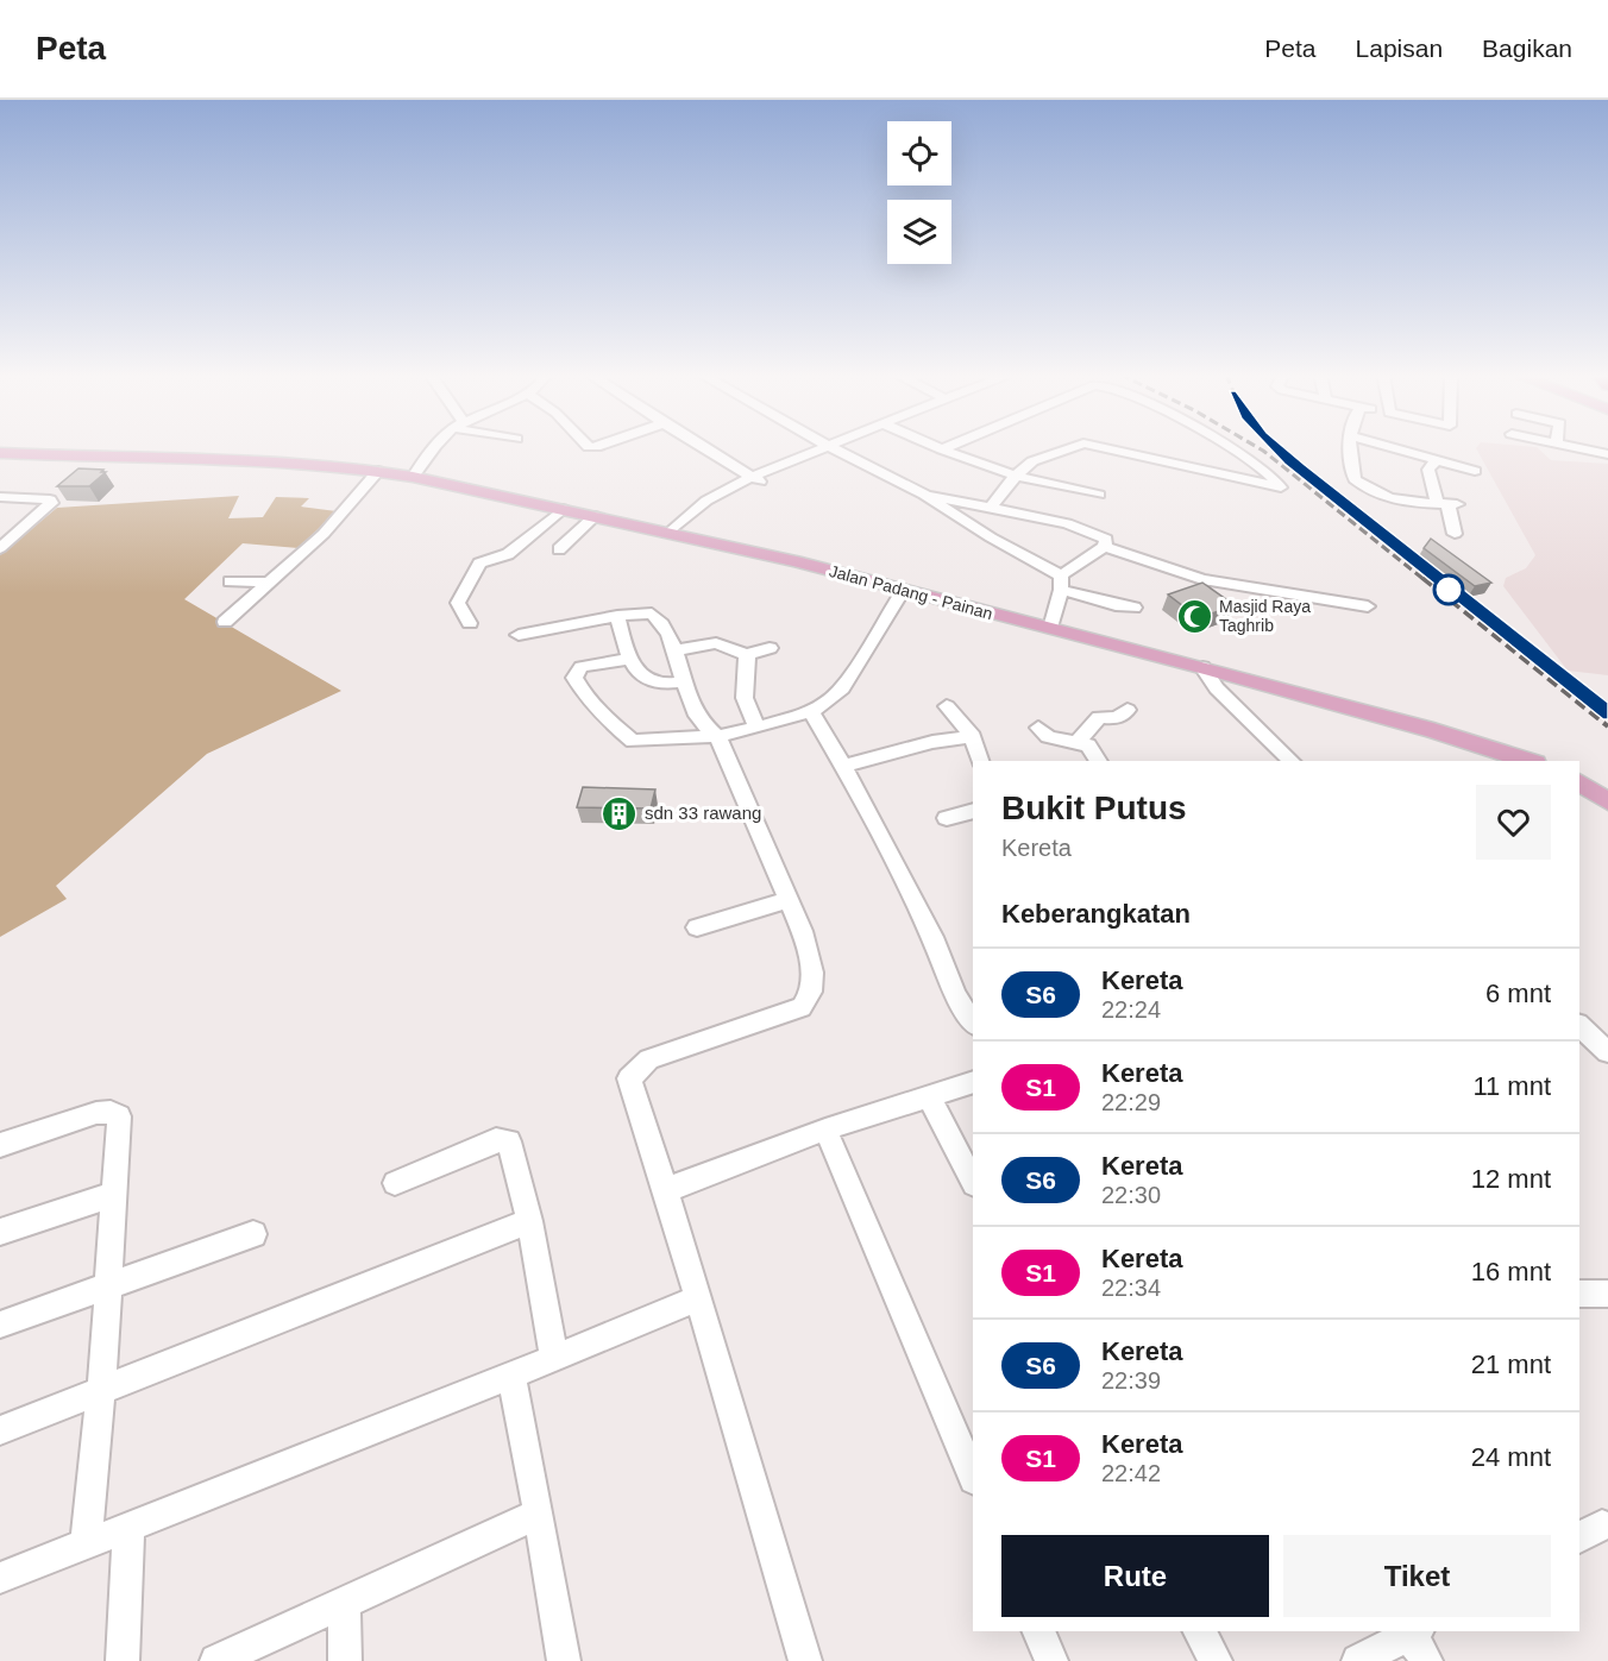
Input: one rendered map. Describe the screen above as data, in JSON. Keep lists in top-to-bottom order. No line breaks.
{"streets":{"main road":["Jalan Padang - Painan"]},"places":{"mosque":["Masjid Raya Taghrib"],"building":["sdn 33 rawang"]},"page":{"header":"Peta","nav":["Peta","Lapisan","Bagikan"],"heading":[["Bukit Putus","Kereta"],"Keberangkatan"],"list":[{"mark":"S6","name":"Kereta","note":"22:24","value":"6 mnt"},{"mark":"S1","name":"Kereta","note":"22:29","value":"11 mnt"},{"mark":"S6","name":"Kereta","note":"22:30","value":"12 mnt"},{"mark":"S1","name":"Kereta","note":"22:34","value":"16 mnt"},{"mark":"S6","name":"Kereta","note":"22:39","value":"21 mnt"},{"mark":"S1","name":"Kereta","note":"22:42","value":"24 mnt"}],"buttons":["Rute","Tiket"]}}
